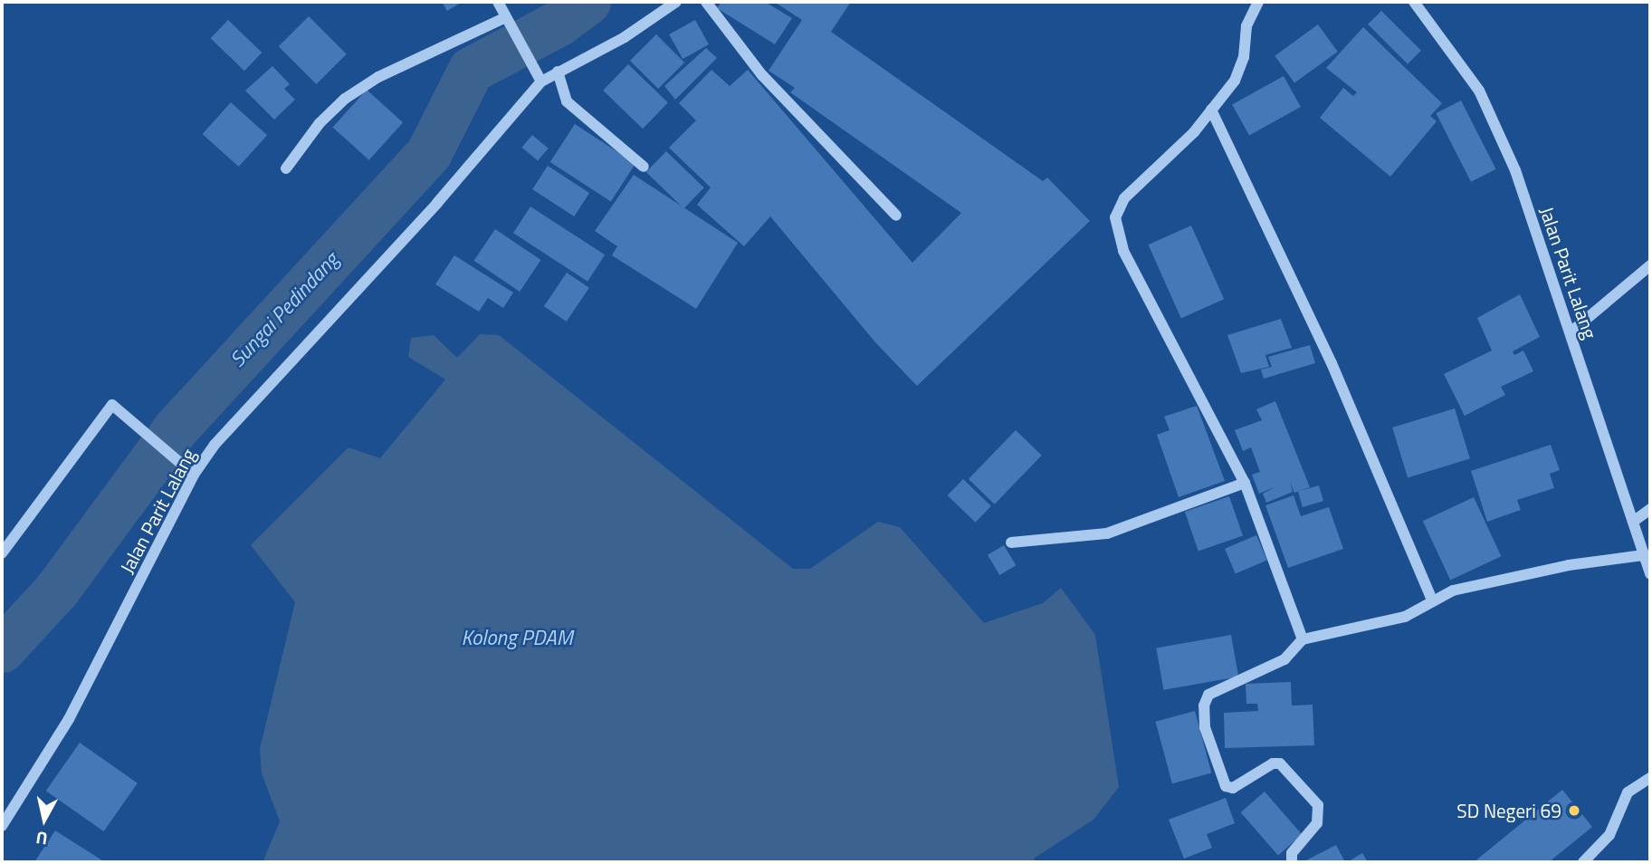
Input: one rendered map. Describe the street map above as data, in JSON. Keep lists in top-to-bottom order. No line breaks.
{"streets":{"street":["Jalan Parit Lalang"]},"water":["Sungai Pedindang","Kolong PDAM"],"places":["SD Negeri 69"],"north":"bottom"}
